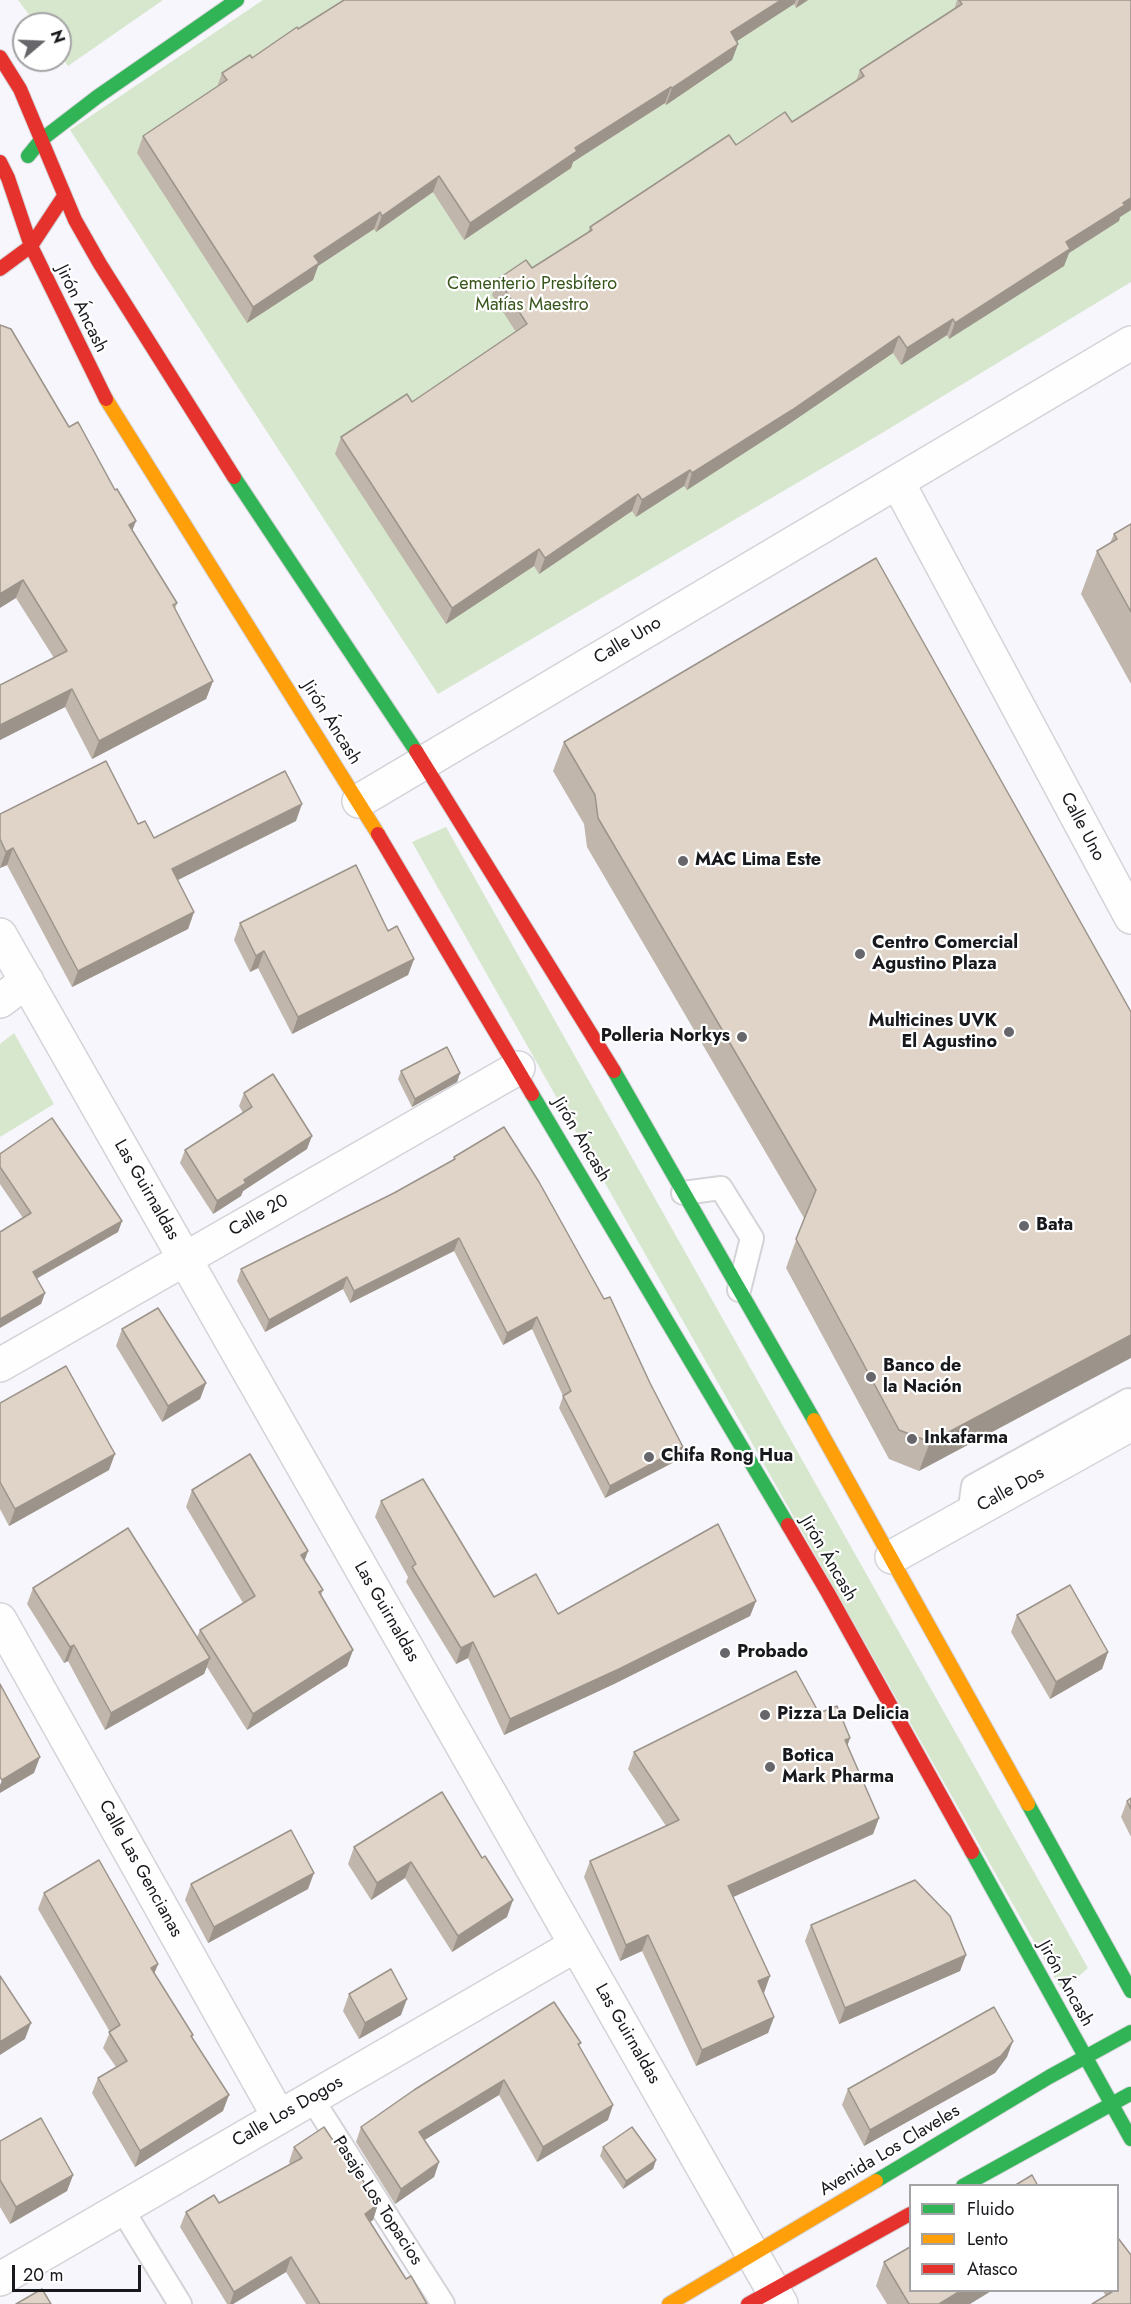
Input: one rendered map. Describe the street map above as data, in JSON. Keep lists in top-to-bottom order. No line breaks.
{"streets":{"main road":["Jirón Áncash","Avenida Los Claveles"],"street":["Calle Uno","Las Guirnaldas","Calle 20","Calle Dos","Calle Las Gencianas","Calle Los Dogos"],"lane":["Pasaje Los Topacios"]},"crossings":[["Jirón Áncash","Calle Uno"],["Jirón Áncash","Calle 20"],["Jirón Áncash","Calle Dos"],["Jirón Áncash","Avenida Los Claveles"],["Las Guirnaldas","Calle 20"],["Las Guirnaldas","Calle Los Dogos"],["Las Guirnaldas","Avenida Los Claveles"],["Calle Las Gencianas","Calle Los Dogos"],["Calle Los Dogos","Pasaje Los Topacios"]],"parks":["Cementerio Presbítero Matías Maestro"],"places":["MAC Lima Este","Centro Comercial Agustino Plaza","Multicines UVK El Agustino","Polleria Norkys","Bata","Banco de la Nación","Inkafarma","Chifa Rong Hua","Probado","Pizza La Delicia","Botica Mark Pharma"],"legend":["Fluido","Lento","Atasco"],"scale_bar":"20 m","north":"right"}
